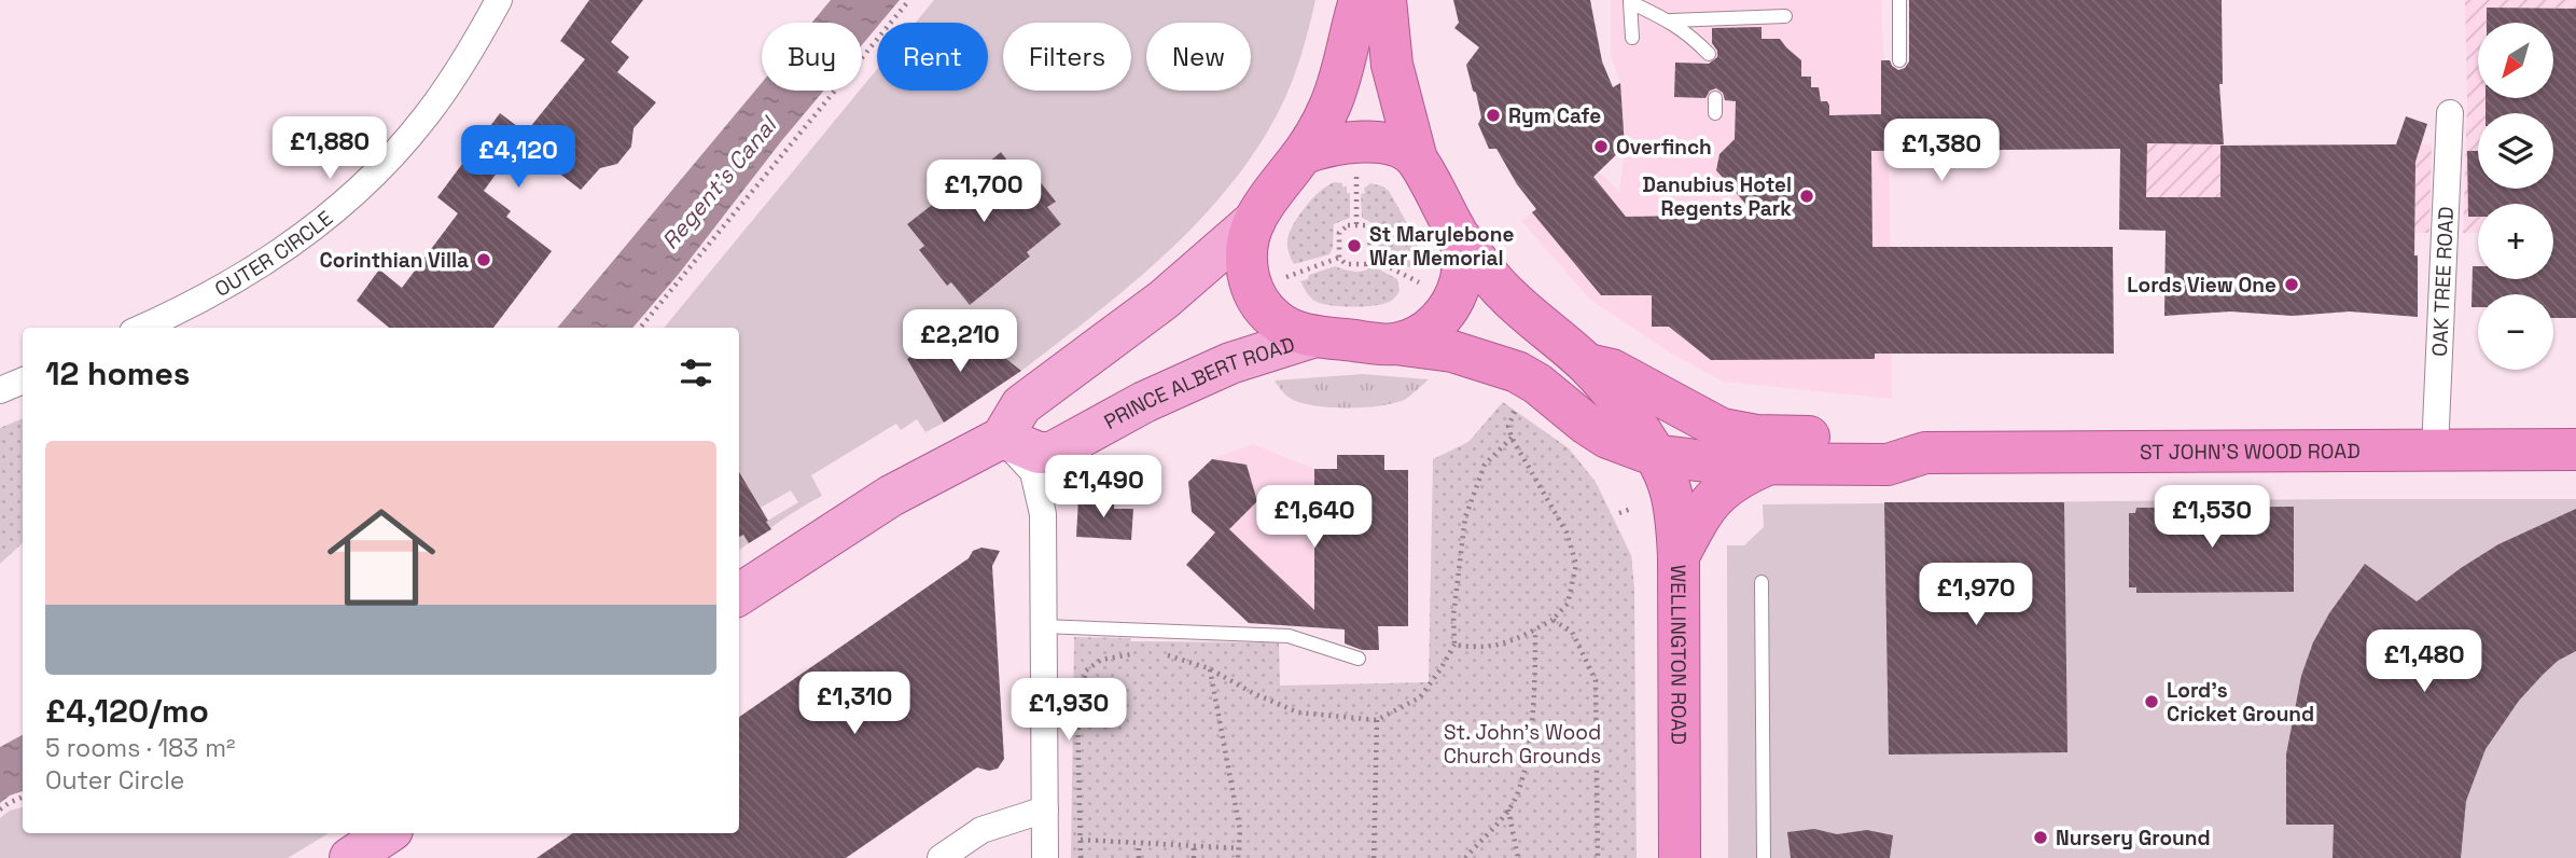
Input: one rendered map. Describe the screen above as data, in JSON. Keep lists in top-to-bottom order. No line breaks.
{"streets":{"highway":["ST JOHN'S WOOD ROAD","WELLINGTON ROAD"],"main road":["PRINCE ALBERT ROAD"],"street":["OUTER CIRCLE","OAK TREE ROAD"]},"crossings":[["OAK TREE ROAD","ST JOHN'S WOOD ROAD"],["ST JOHN'S WOOD ROAD","WELLINGTON ROAD"]],"water":["Regent's Canal"],"parks":["St. John's Wood Church Grounds"],"places":["Rym Cafe","Overfinch","Danubius Hotel Regents Park","St Marylebone War Memorial","Corinthian Villa","Lords View One","Lord's Cricket Ground","Nursery Ground"],"north":"bottom left","page":{"map_buttons":["+","−"],"chip":["Buy","Rent","Filters","New"],"price":["£1,880","£1,380","£4,120","£1,700","£2,210","£1,490","£1,640","£1,530","£1,970","£1,480","£1,310","£1,930"],"heading":"12 homes","list":[{"name":"£4,120/mo","note":"5 rooms · 183 m² · Outer Circle"}]}}
